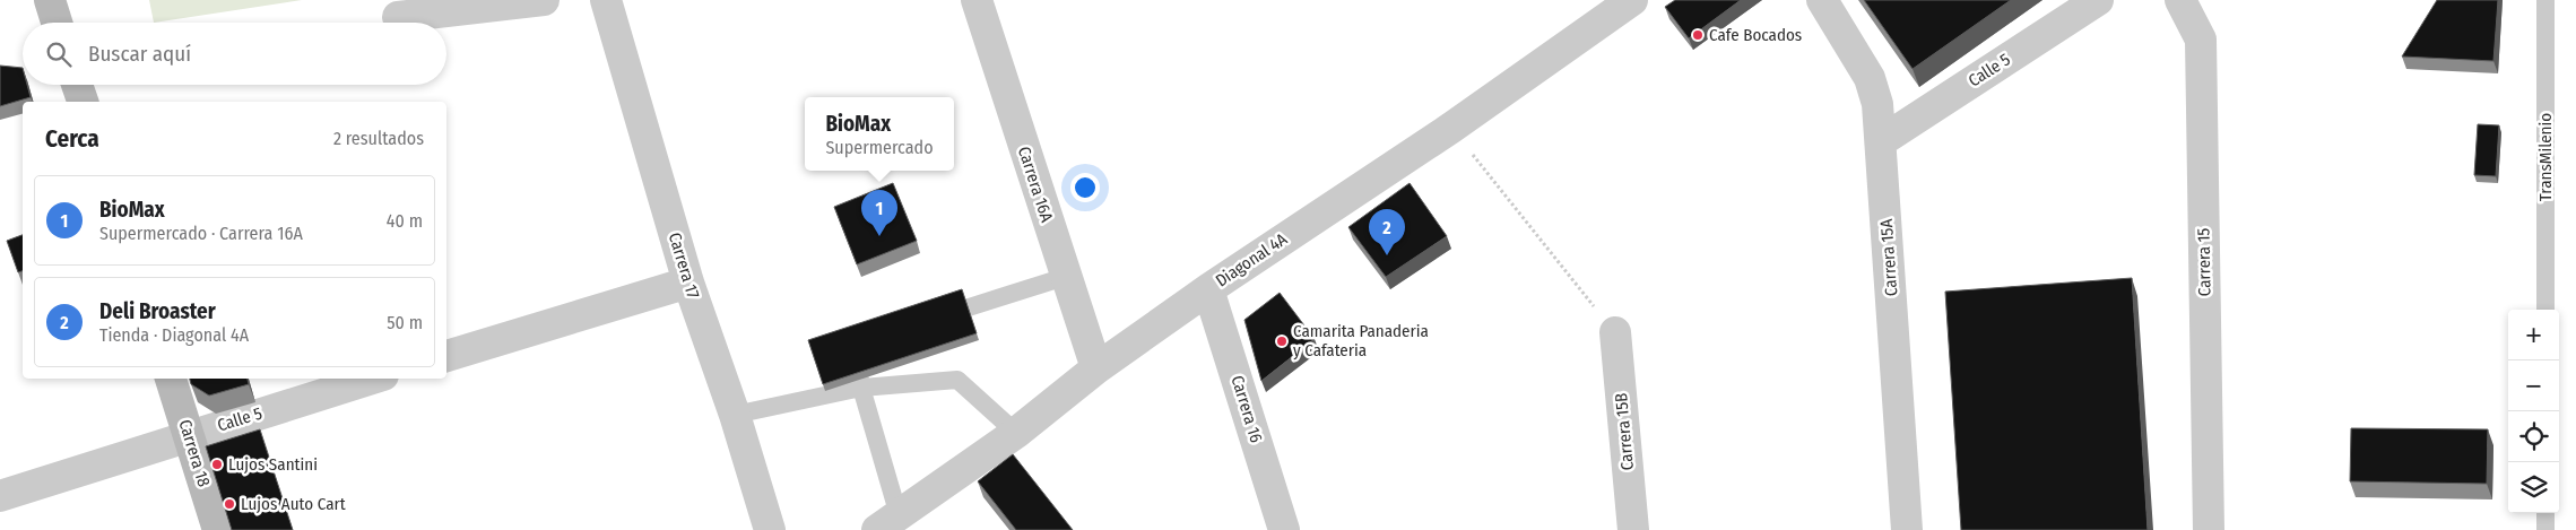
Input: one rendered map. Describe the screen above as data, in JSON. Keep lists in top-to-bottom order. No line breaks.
{"streets":{"street":["Calle 5","Carrera 16A","Carrera 15A","Diagonal 4A","Carrera 15","Carrera 17","Carrera 16","Carrera 15B","Carrera 18"],"lane":["TransMilenio"]},"crossings":[["Calle 5","Carrera 15A"],["Calle 5","Carrera 18"],["Carrera 16A","Diagonal 4A"],["Diagonal 4A","Carrera 16"]],"places":["Cafe Bocados","Camarita Panaderia y Cafateria","Lujos Santini","Lujos Auto Cart"],"page":{"search":"Buscar aquí","popup":["BioMax","Supermercado"],"heading":["Cerca","2 resultados"],"list":[{"mark":"1","name":"BioMax","note":"Supermercado · Carrera 16A","value":"40 m"},{"mark":"2","name":"Deli Broaster","note":"Tienda · Diagonal 4A","value":"50 m"}],"pins":["1","2"],"map_buttons":["+","−"]}}
